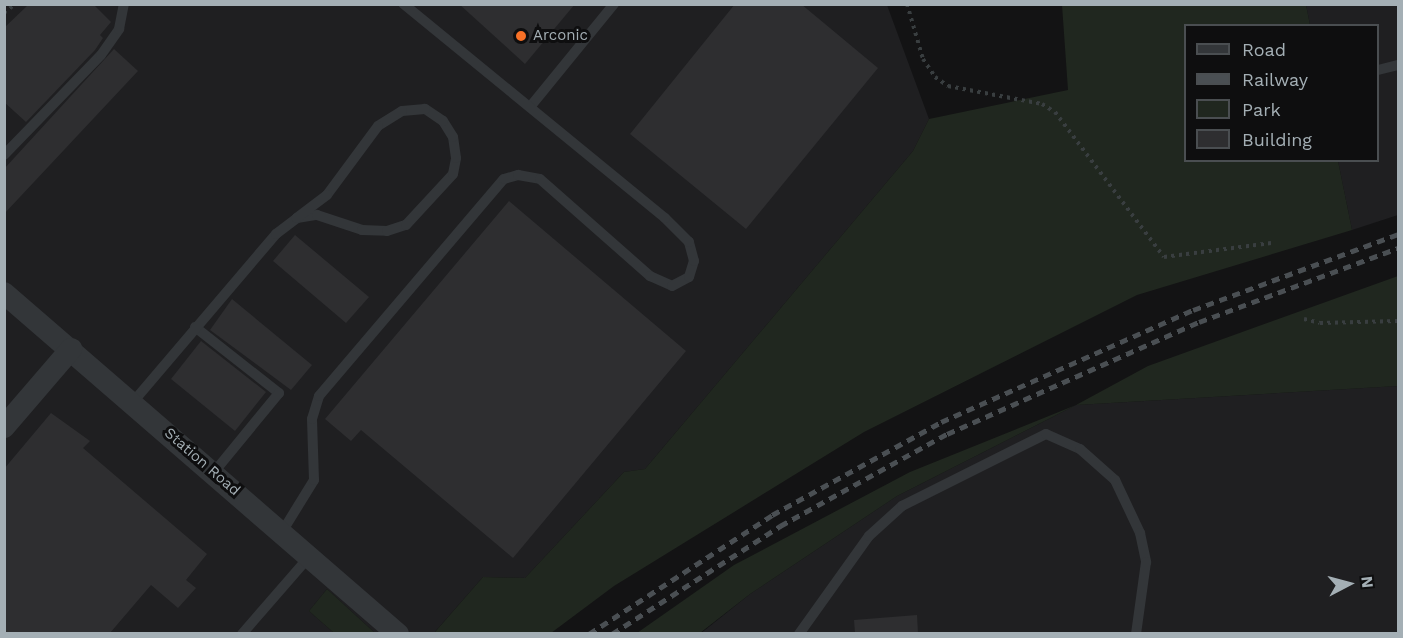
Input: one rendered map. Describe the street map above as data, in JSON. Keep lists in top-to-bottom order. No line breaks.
{"streets":{"street":["Station Road"]},"places":["Arconic"],"legend":["Road","Railway","Park","Building"],"north":"right"}
